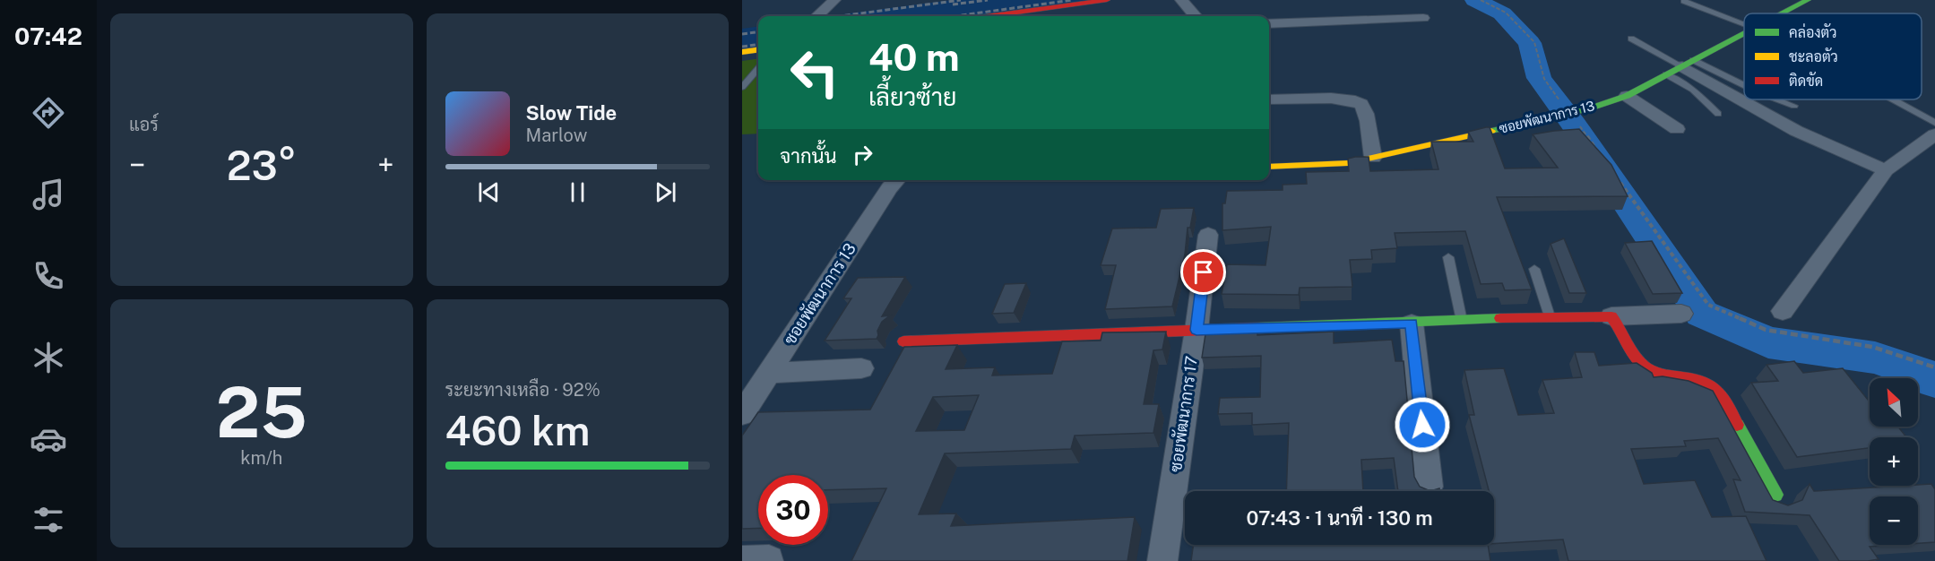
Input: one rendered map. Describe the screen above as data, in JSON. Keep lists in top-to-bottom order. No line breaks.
{"streets":{"street":["ซอยพัฒนาการ 13","ซอยพัฒนาการ 17"]},"legend":["คล่องตัว","ชะลอตัว","ติดขัด"],"north":"top left","page":{"tabs":"07:42","tile":["แอร์",["25","km/h"],["ระยะทางเหลือ · 92%","460 km"]],"turn":["40 m","เลี้ยวซ้าย"],"song":["Slow Tide","Marlow"],"then":"จากนั้น","heat":["−","23°","+"],"map_buttons":["+","−"],"limit":"30","trip":"07:43 · 1 นาที · 130 m"}}
